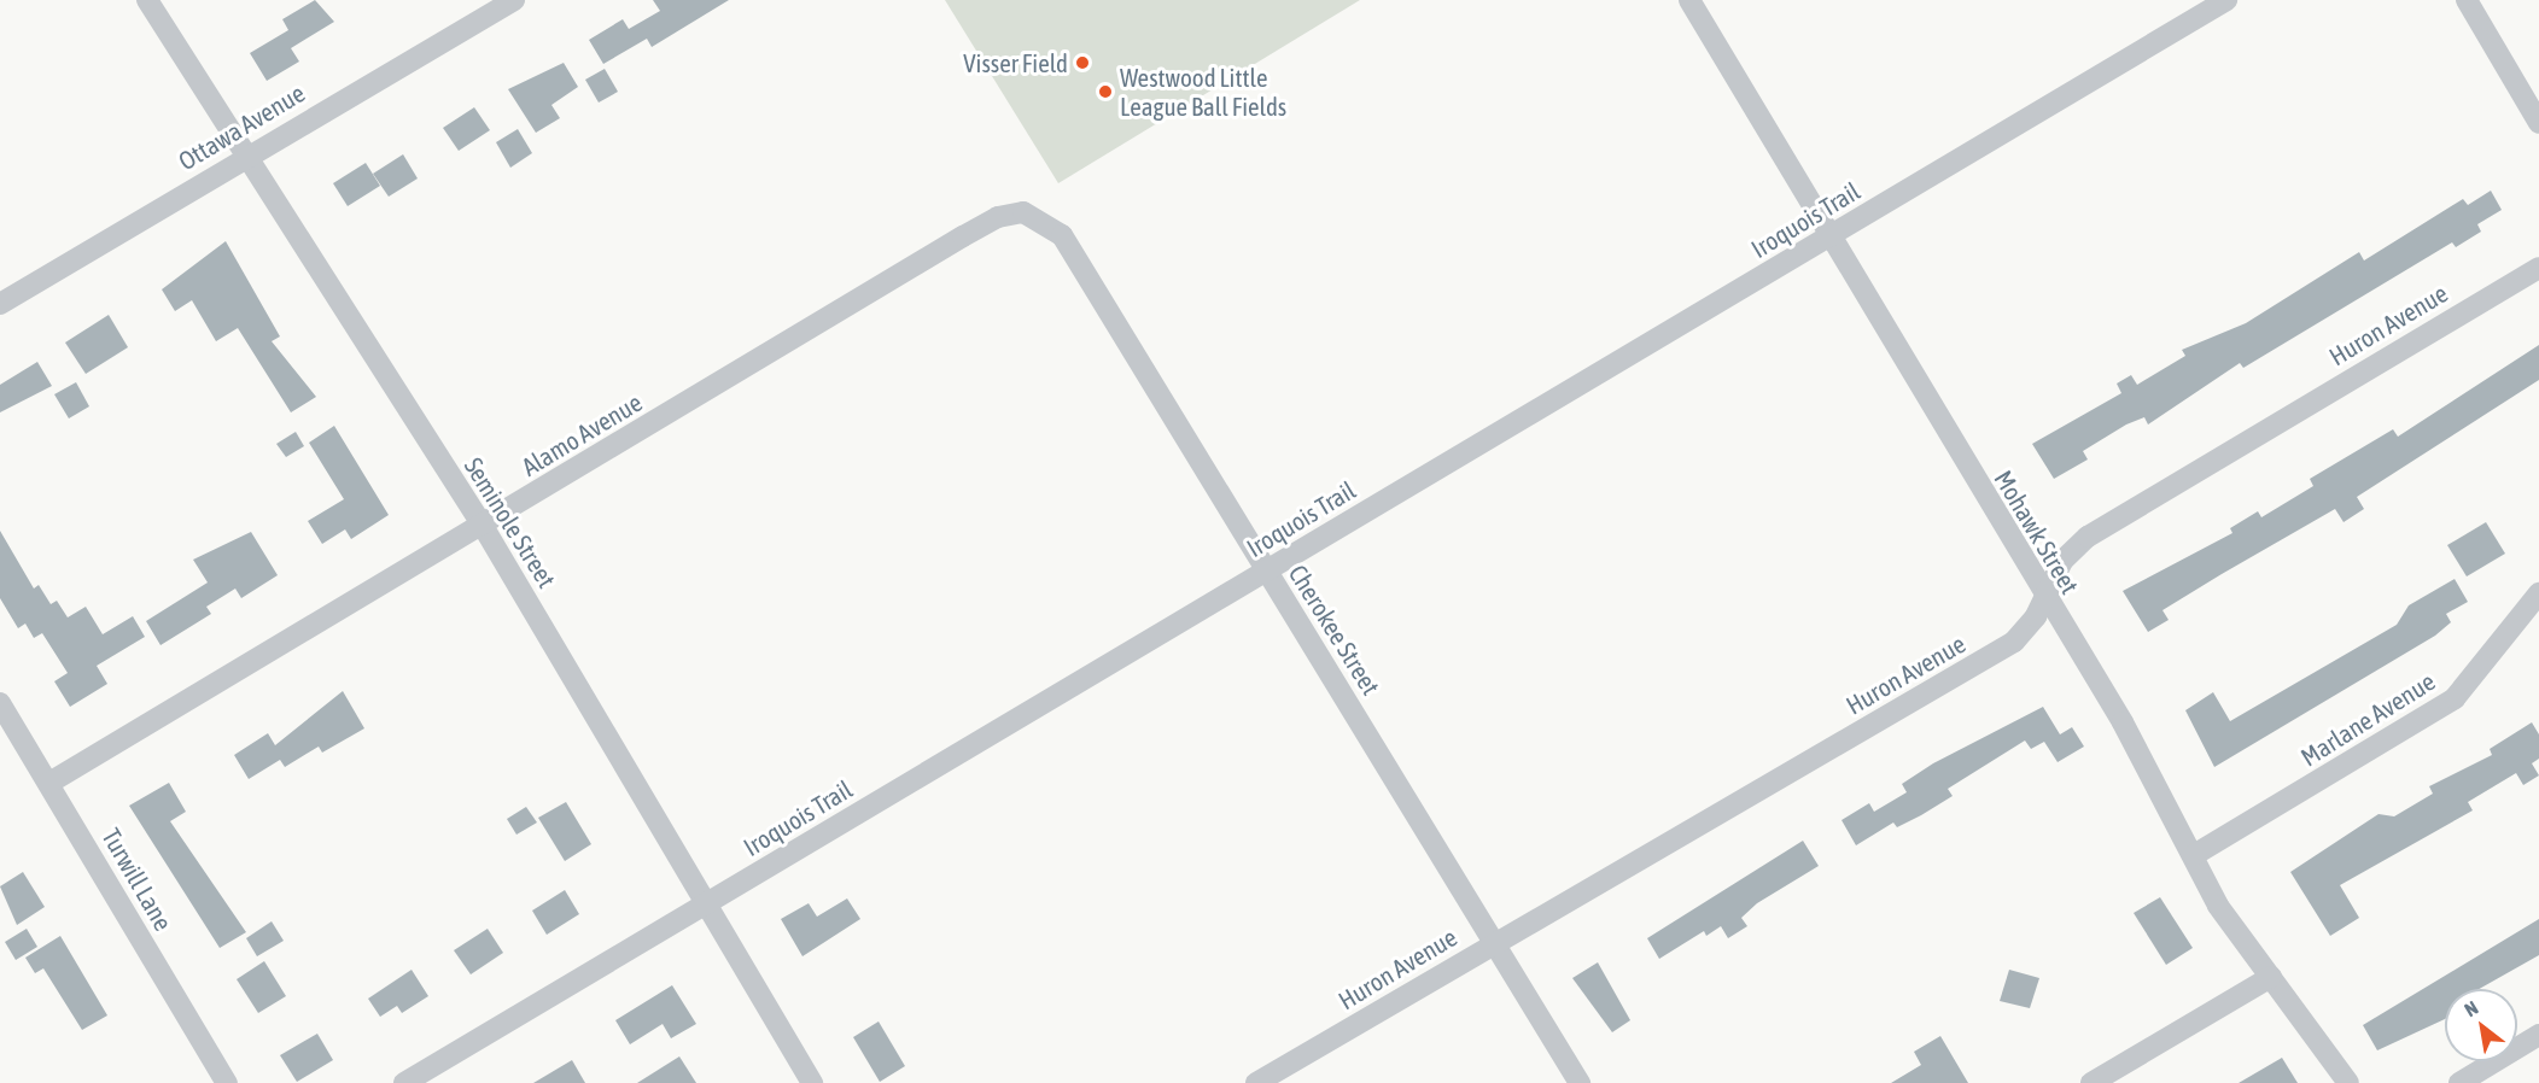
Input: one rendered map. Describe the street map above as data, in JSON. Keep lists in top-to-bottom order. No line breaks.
{"streets":{"street":["Ottawa Avenue","Iroquois Trail","Huron Avenue","Alamo Avenue","Seminole Street","Mohawk Street","Cherokee Street","Marlane Avenue","Turwill Lane"]},"crossings":[["Ottawa Avenue","Seminole Street"],["Iroquois Trail","Seminole Street"],["Iroquois Trail","Mohawk Street"],["Iroquois Trail","Cherokee Street"],["Huron Avenue","Mohawk Street"],["Huron Avenue","Cherokee Street"],["Alamo Avenue","Seminole Street"],["Alamo Avenue","Cherokee Street"],["Alamo Avenue","Turwill Lane"],["Mohawk Street","Marlane Avenue"]],"places":["Visser Field","Westwood Little League Ball Fields"],"north":"top left"}
